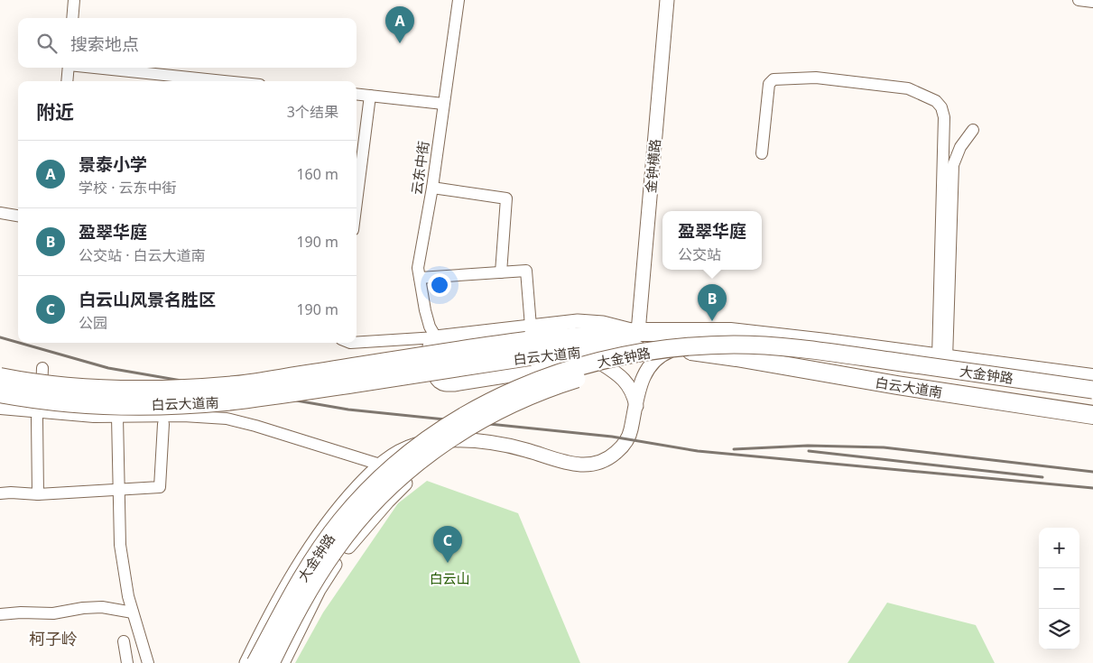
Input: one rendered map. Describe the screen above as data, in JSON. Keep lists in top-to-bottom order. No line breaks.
{"streets":{"highway":["白云大道南"],"main road":["大金钟路"],"street":["金钟横路","云东中街"]},"crossings":[["金钟横路","白云大道南"]],"districts":["柯子岭"],"parks":["白云山"],"page":{"pins":["A","B","C"],"search":"搜索地点","heading":["附近","3个结果"],"list":[{"mark":"A","name":"景泰小学","note":"学校 · 云东中街","value":"160 m"},{"mark":"B","name":"盈翠华庭","note":"公交站 · 白云大道南","value":"190 m"},{"mark":"C","name":"白云山风景名胜区","note":"公园","value":"190 m"}],"popup":["盈翠华庭","公交站"],"map_buttons":["+","−"]}}
